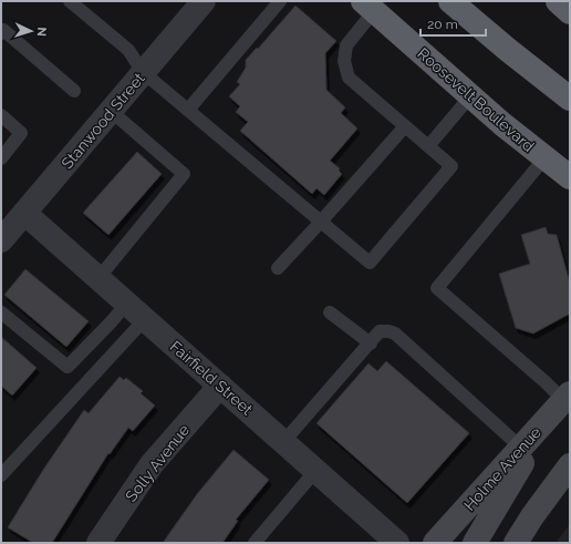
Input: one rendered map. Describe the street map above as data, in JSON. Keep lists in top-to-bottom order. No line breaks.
{"streets":{"highway":["Roosevelt Boulevard"],"main road":["Holme Avenue"],"street":["Stanwood Street","Fairfield Street","Solly Avenue"]},"crossings":[["Stanwood Street","Fairfield Street"],["Fairfield Street","Solly Avenue"]],"scale_bar":"20 m","north":"right"}
